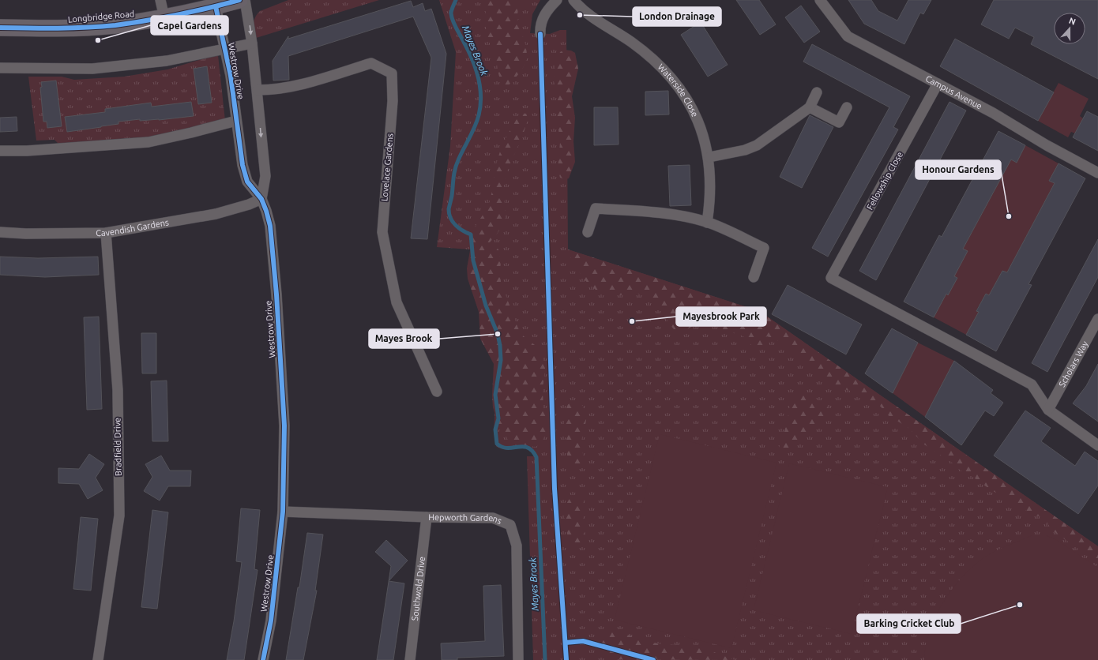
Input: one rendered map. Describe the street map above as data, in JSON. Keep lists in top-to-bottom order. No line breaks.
{"streets":{"main road":["Longbridge Road"],"street":["Westrow Drive","Waterside Close","Campus Avenue","Lovelace Gardens","Fellowship Close","Cavendish Gardens","Scholars Way","Bradfield Drive","Hepworth Gardens","Southwold Drive"]},"crossings":[["Longbridge Road","Westrow Drive"],["Westrow Drive","Lovelace Gardens"],["Westrow Drive","Cavendish Gardens"],["Westrow Drive","Hepworth Gardens"],["Campus Avenue","Fellowship Close"],["Fellowship Close","Scholars Way"],["Cavendish Gardens","Bradfield Drive"],["Hepworth Gardens","Southwold Drive"]],"water":["Mayes Brook"],"places":["London Drainage","Capel Gardens","Honour Gardens","Mayesbrook Park","Mayes Brook","Barking Cricket Club"],"north":"top"}
